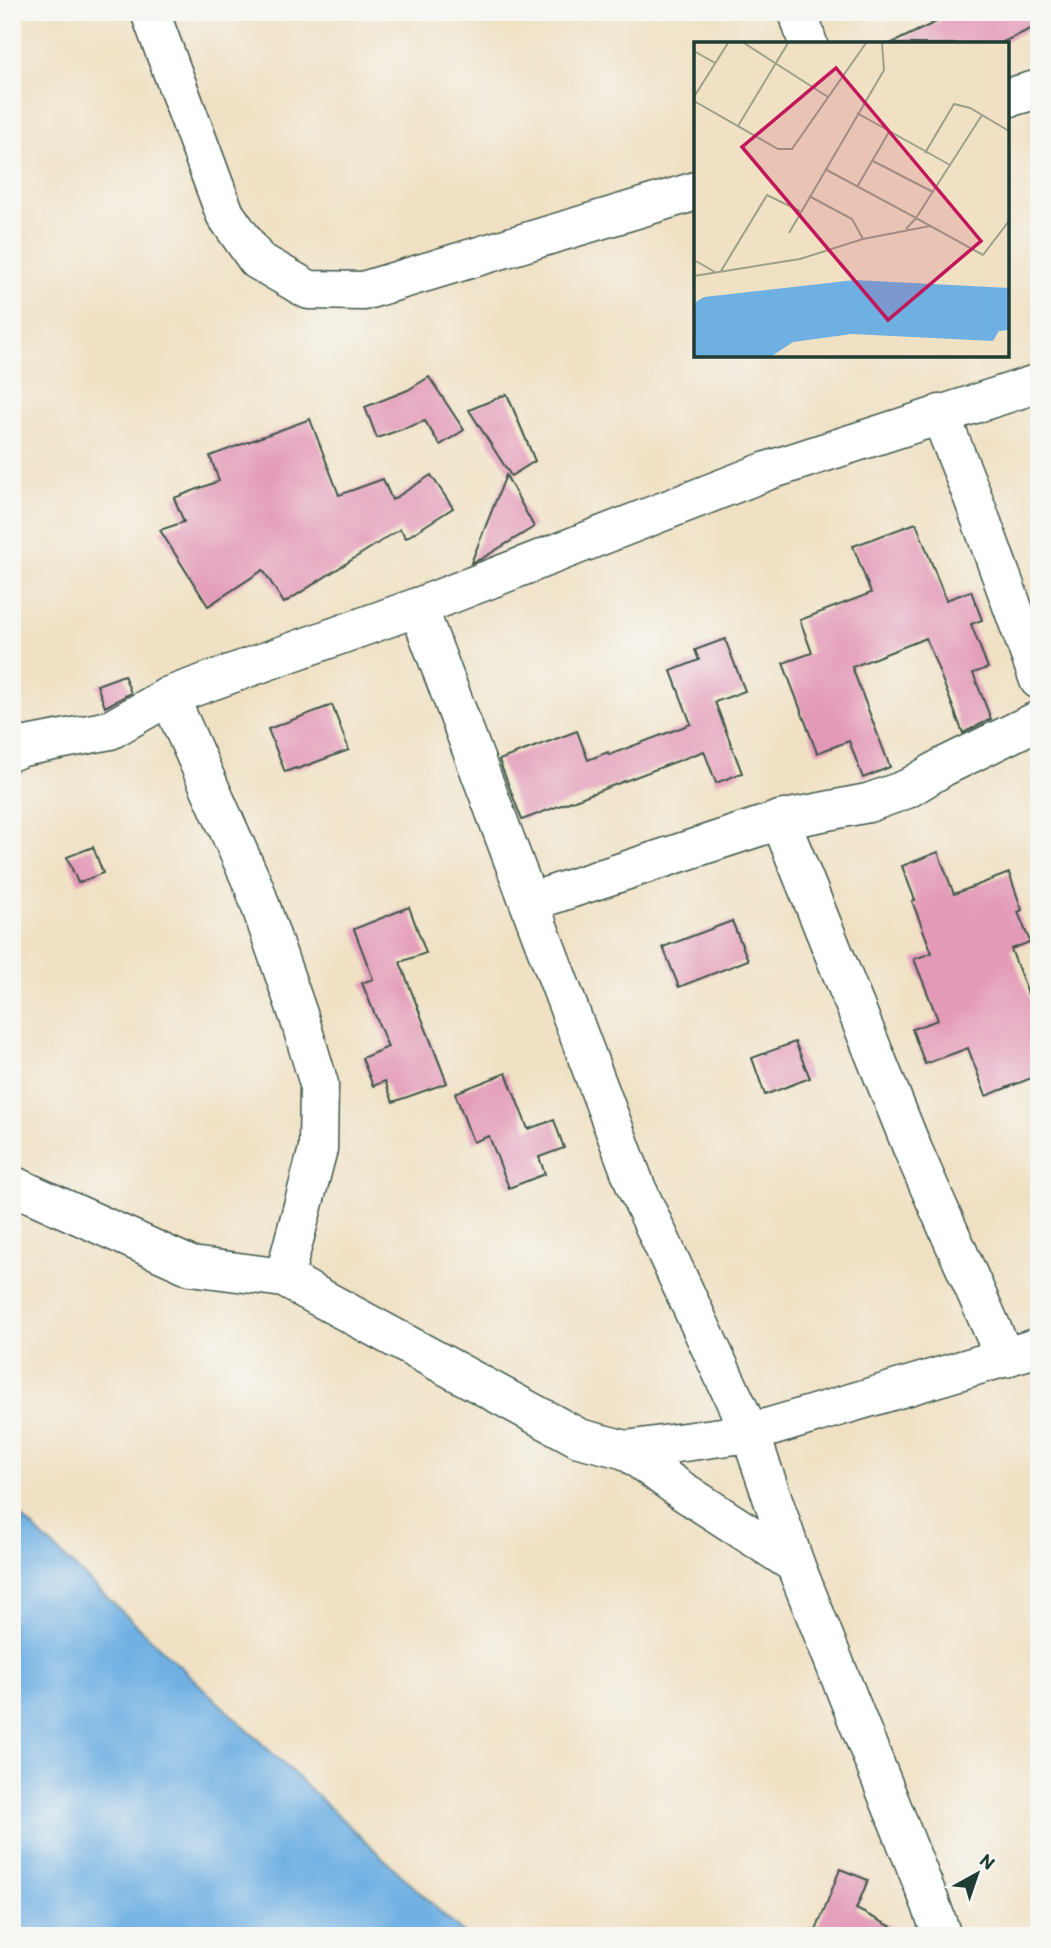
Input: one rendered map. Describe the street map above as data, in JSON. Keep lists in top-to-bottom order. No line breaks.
{"north":"top right"}
